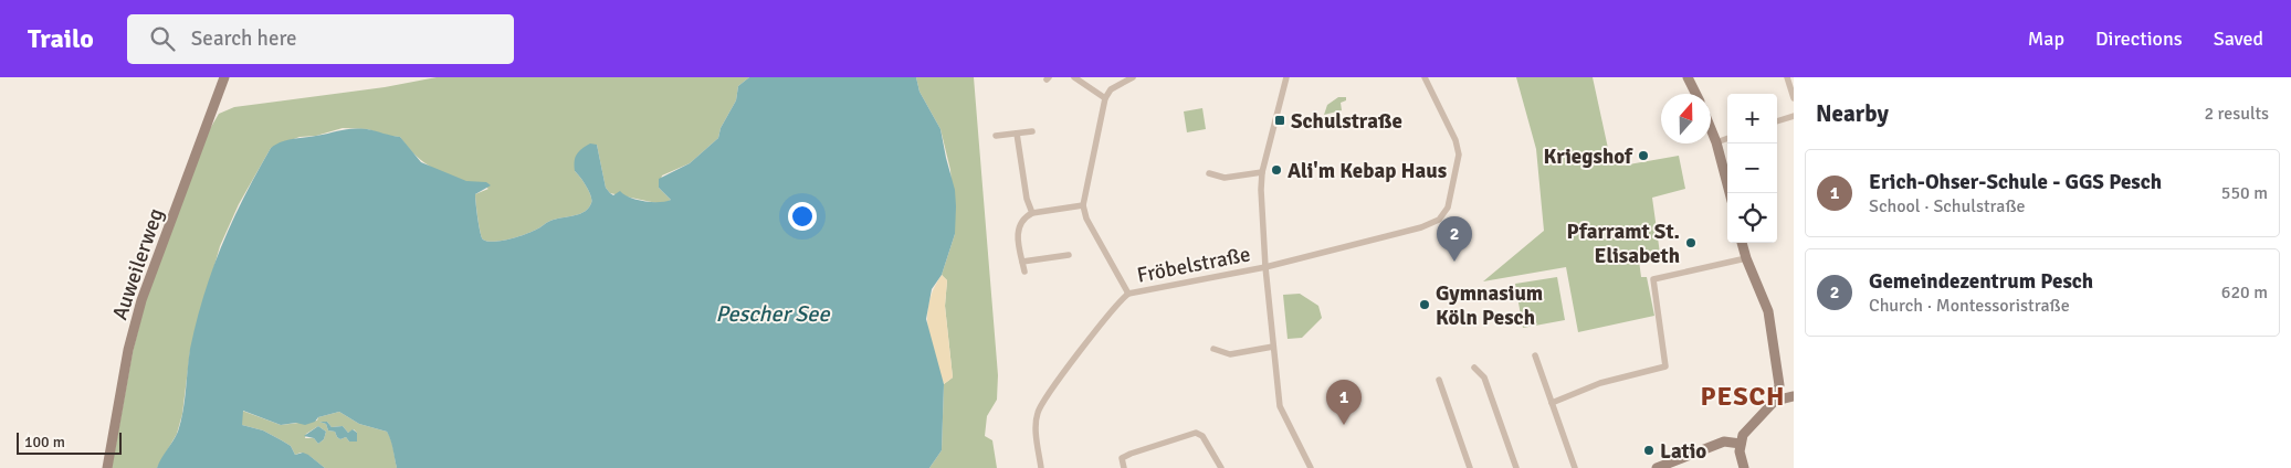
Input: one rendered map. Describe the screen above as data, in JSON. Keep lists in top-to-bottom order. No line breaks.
{"streets":{"street":["Auweilerweg","Fröbelstraße"]},"districts":["PESCH"],"water":["Pescher See"],"places":{"transit":["Schulstraße"],"other":["Kriegshof","Ali'm Kebap Haus","Pfarramt St. Elisabeth","Gymnasium Köln Pesch","Latio"]},"scale_bar":"100 m","north":"top","page":{"header":"Trailo","search":"Search here","nav":["Map","Directions","Saved"],"heading":["Nearby","2 results"],"map_buttons":["+","−"],"list":[{"mark":"1","name":"Erich-Ohser-Schule - GGS Pesch","note":"School · Schulstraße","value":"550 m"},{"mark":"2","name":"Gemeindezentrum Pesch","note":"Church · Montessoristraße","value":"620 m"}],"pins":["2","1"],"scale":"100 m"}}
